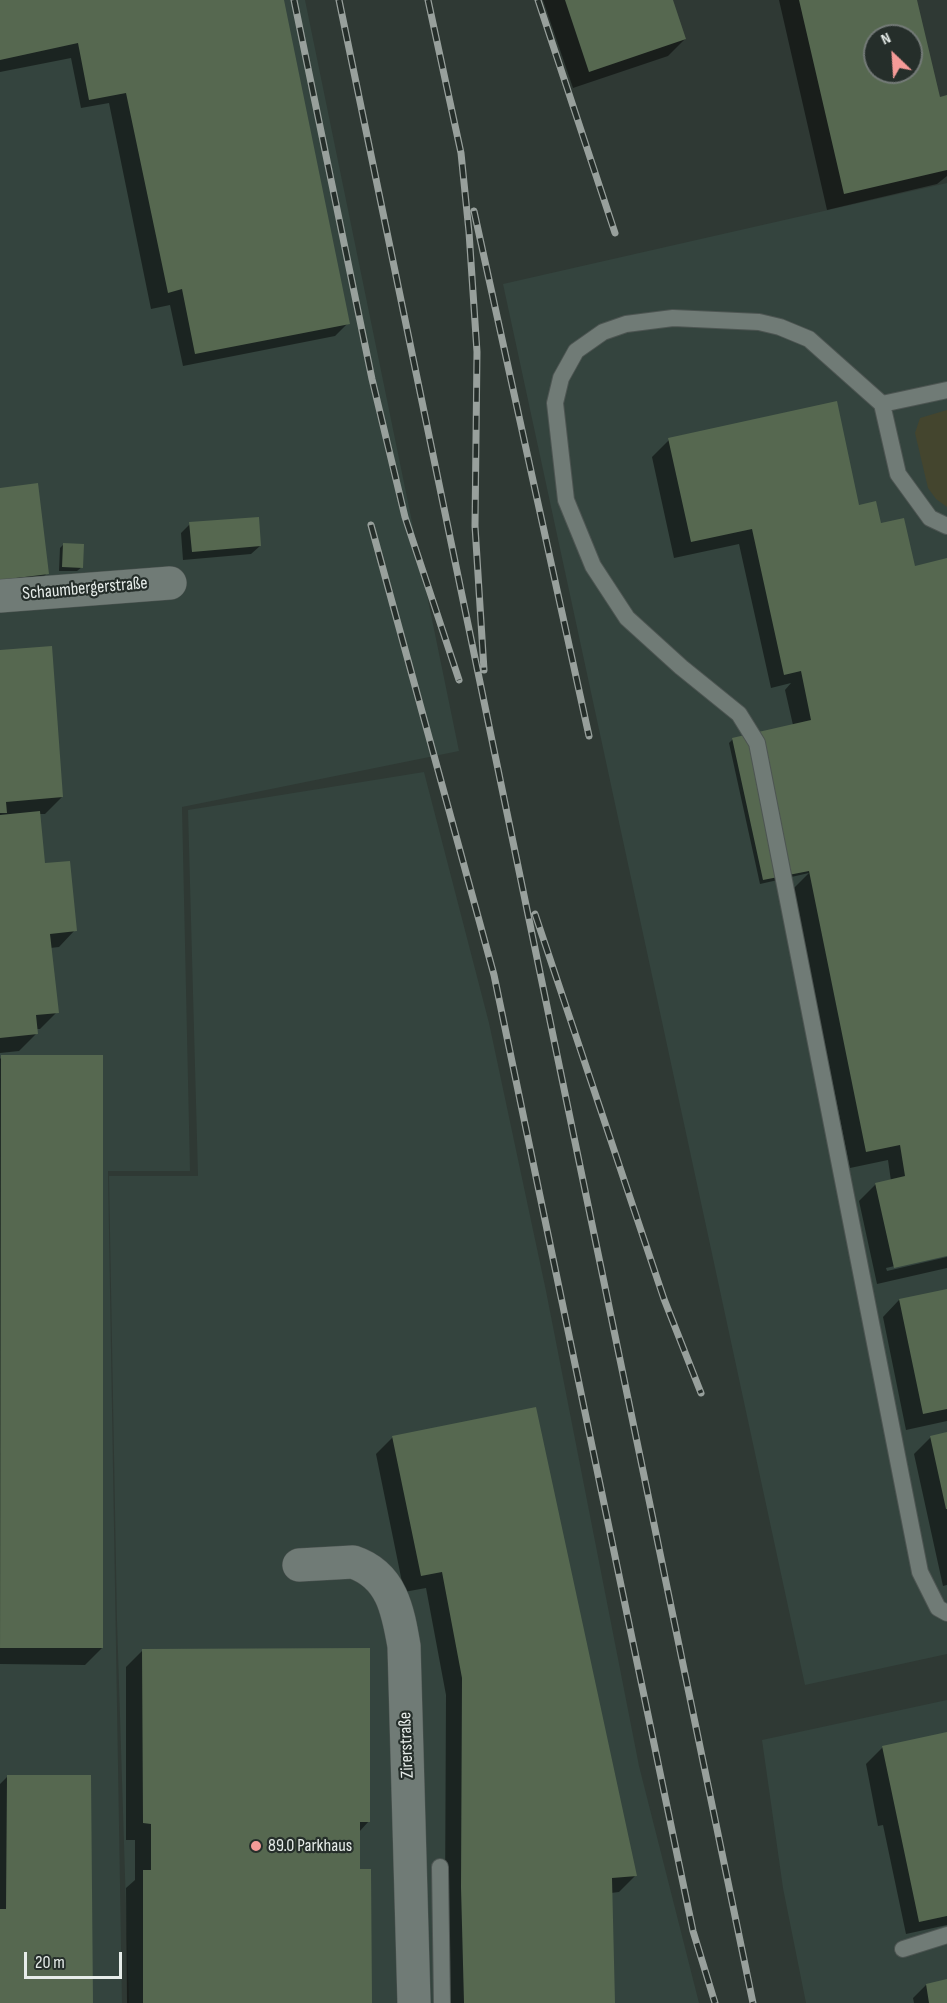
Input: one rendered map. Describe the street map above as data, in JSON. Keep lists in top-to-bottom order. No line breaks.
{"streets":{"street":["Schaumbergerstraße","Zirerstraße"]},"places":["89.0 Parkhaus"],"scale_bar":"20 m","north":"top left"}
